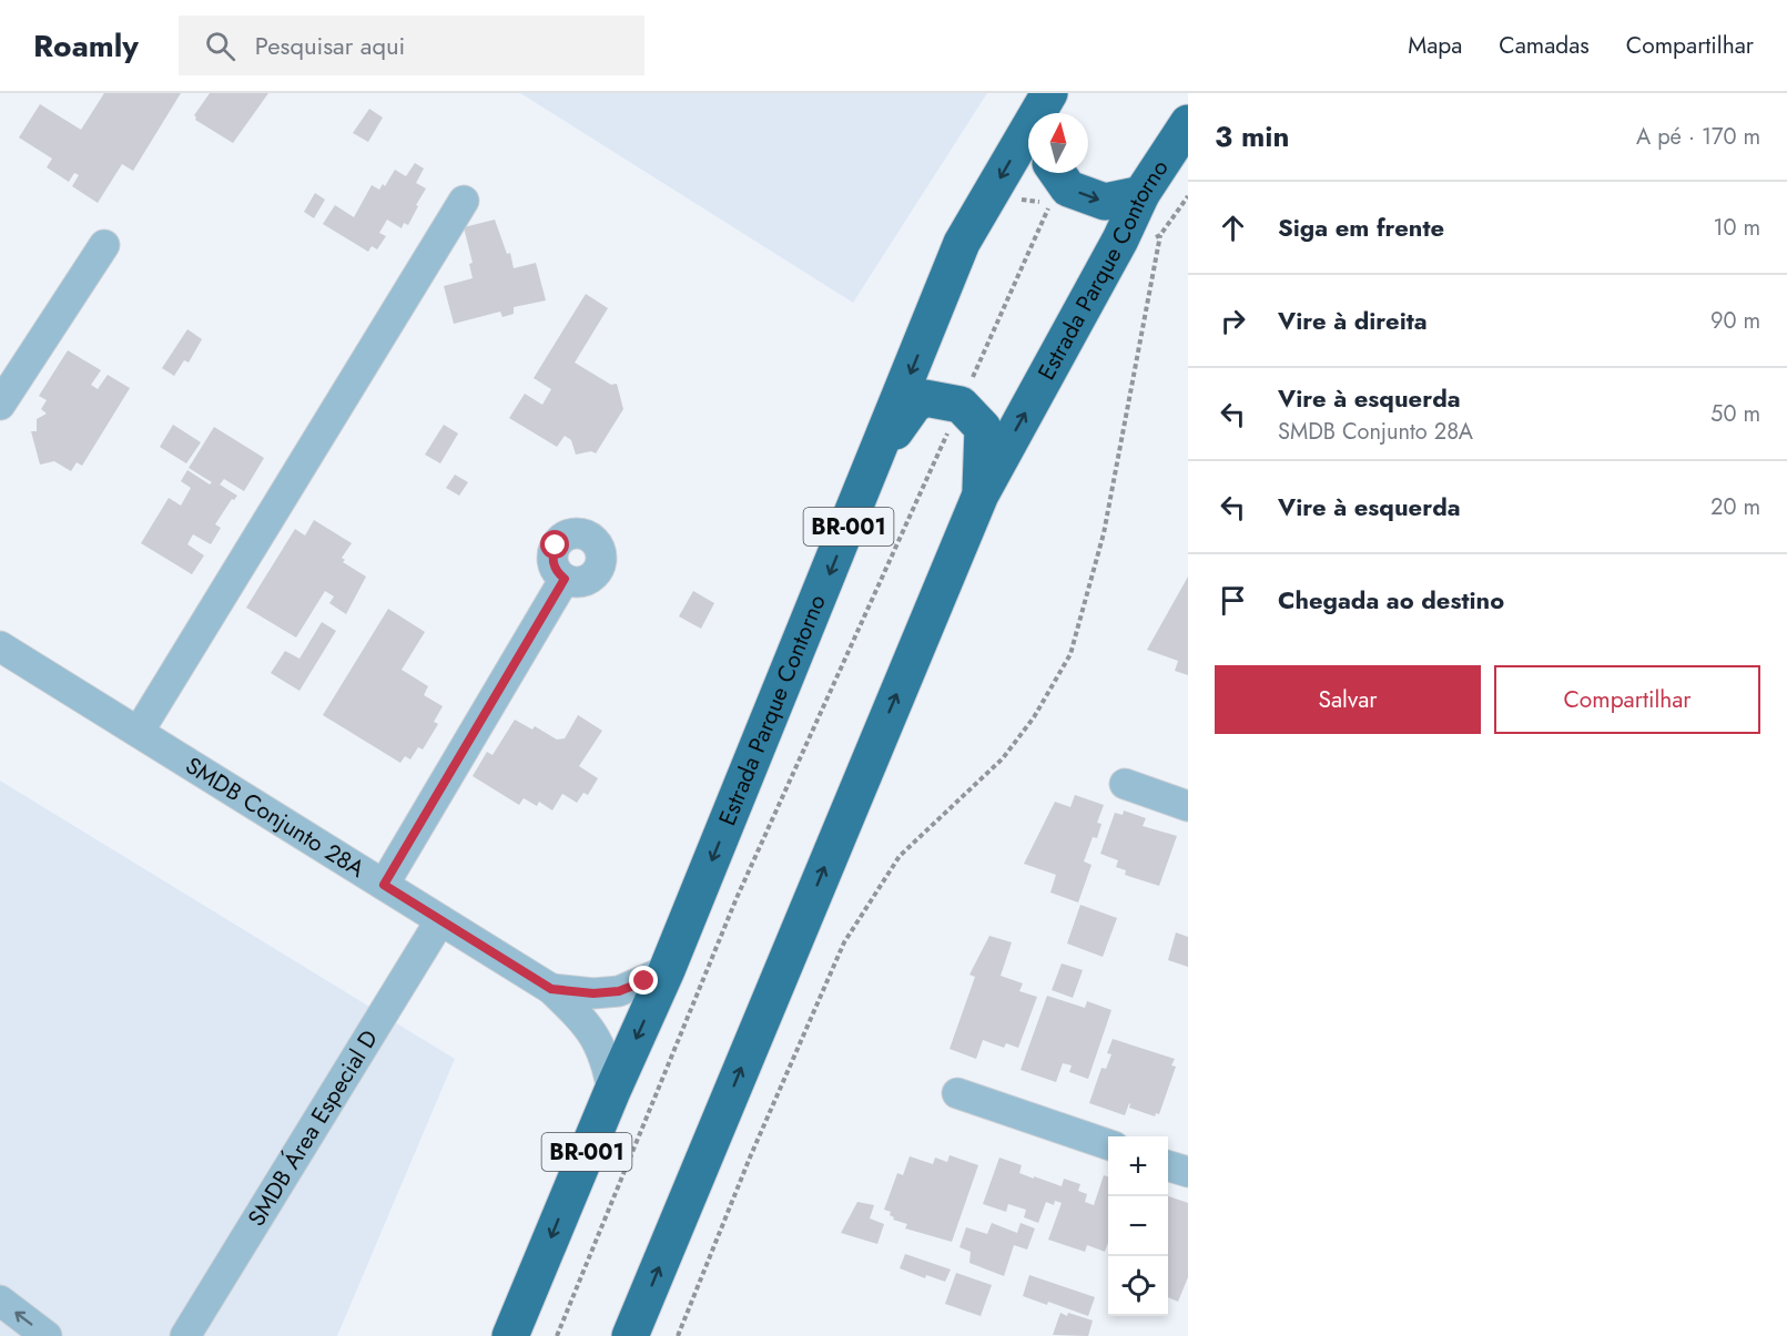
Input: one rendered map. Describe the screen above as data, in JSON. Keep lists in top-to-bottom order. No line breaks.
{"streets":{"highway":["Estrada Parque Contorno","BR-001"],"street":["SMDB Conjunto 28A","SMDB Área Especial D"]},"crossings":[["SMDB Conjunto 28A","SMDB Área Especial D"]],"north":"top","page":{"header":"Roamly","search":"Pesquisar aqui","nav":["Mapa","Camadas","Compartilhar"],"heading":["3 min","A pé · 170 m"],"list":[["Siga em frente","10 m"],["Vire à direita","90 m"],["Vire à esquerda","SMDB Conjunto 28A","50 m"],["Vire à esquerda","20 m"],"Chegada ao destino"],"buttons":["Salvar","Compartilhar"],"map_buttons":["+","−"]}}
